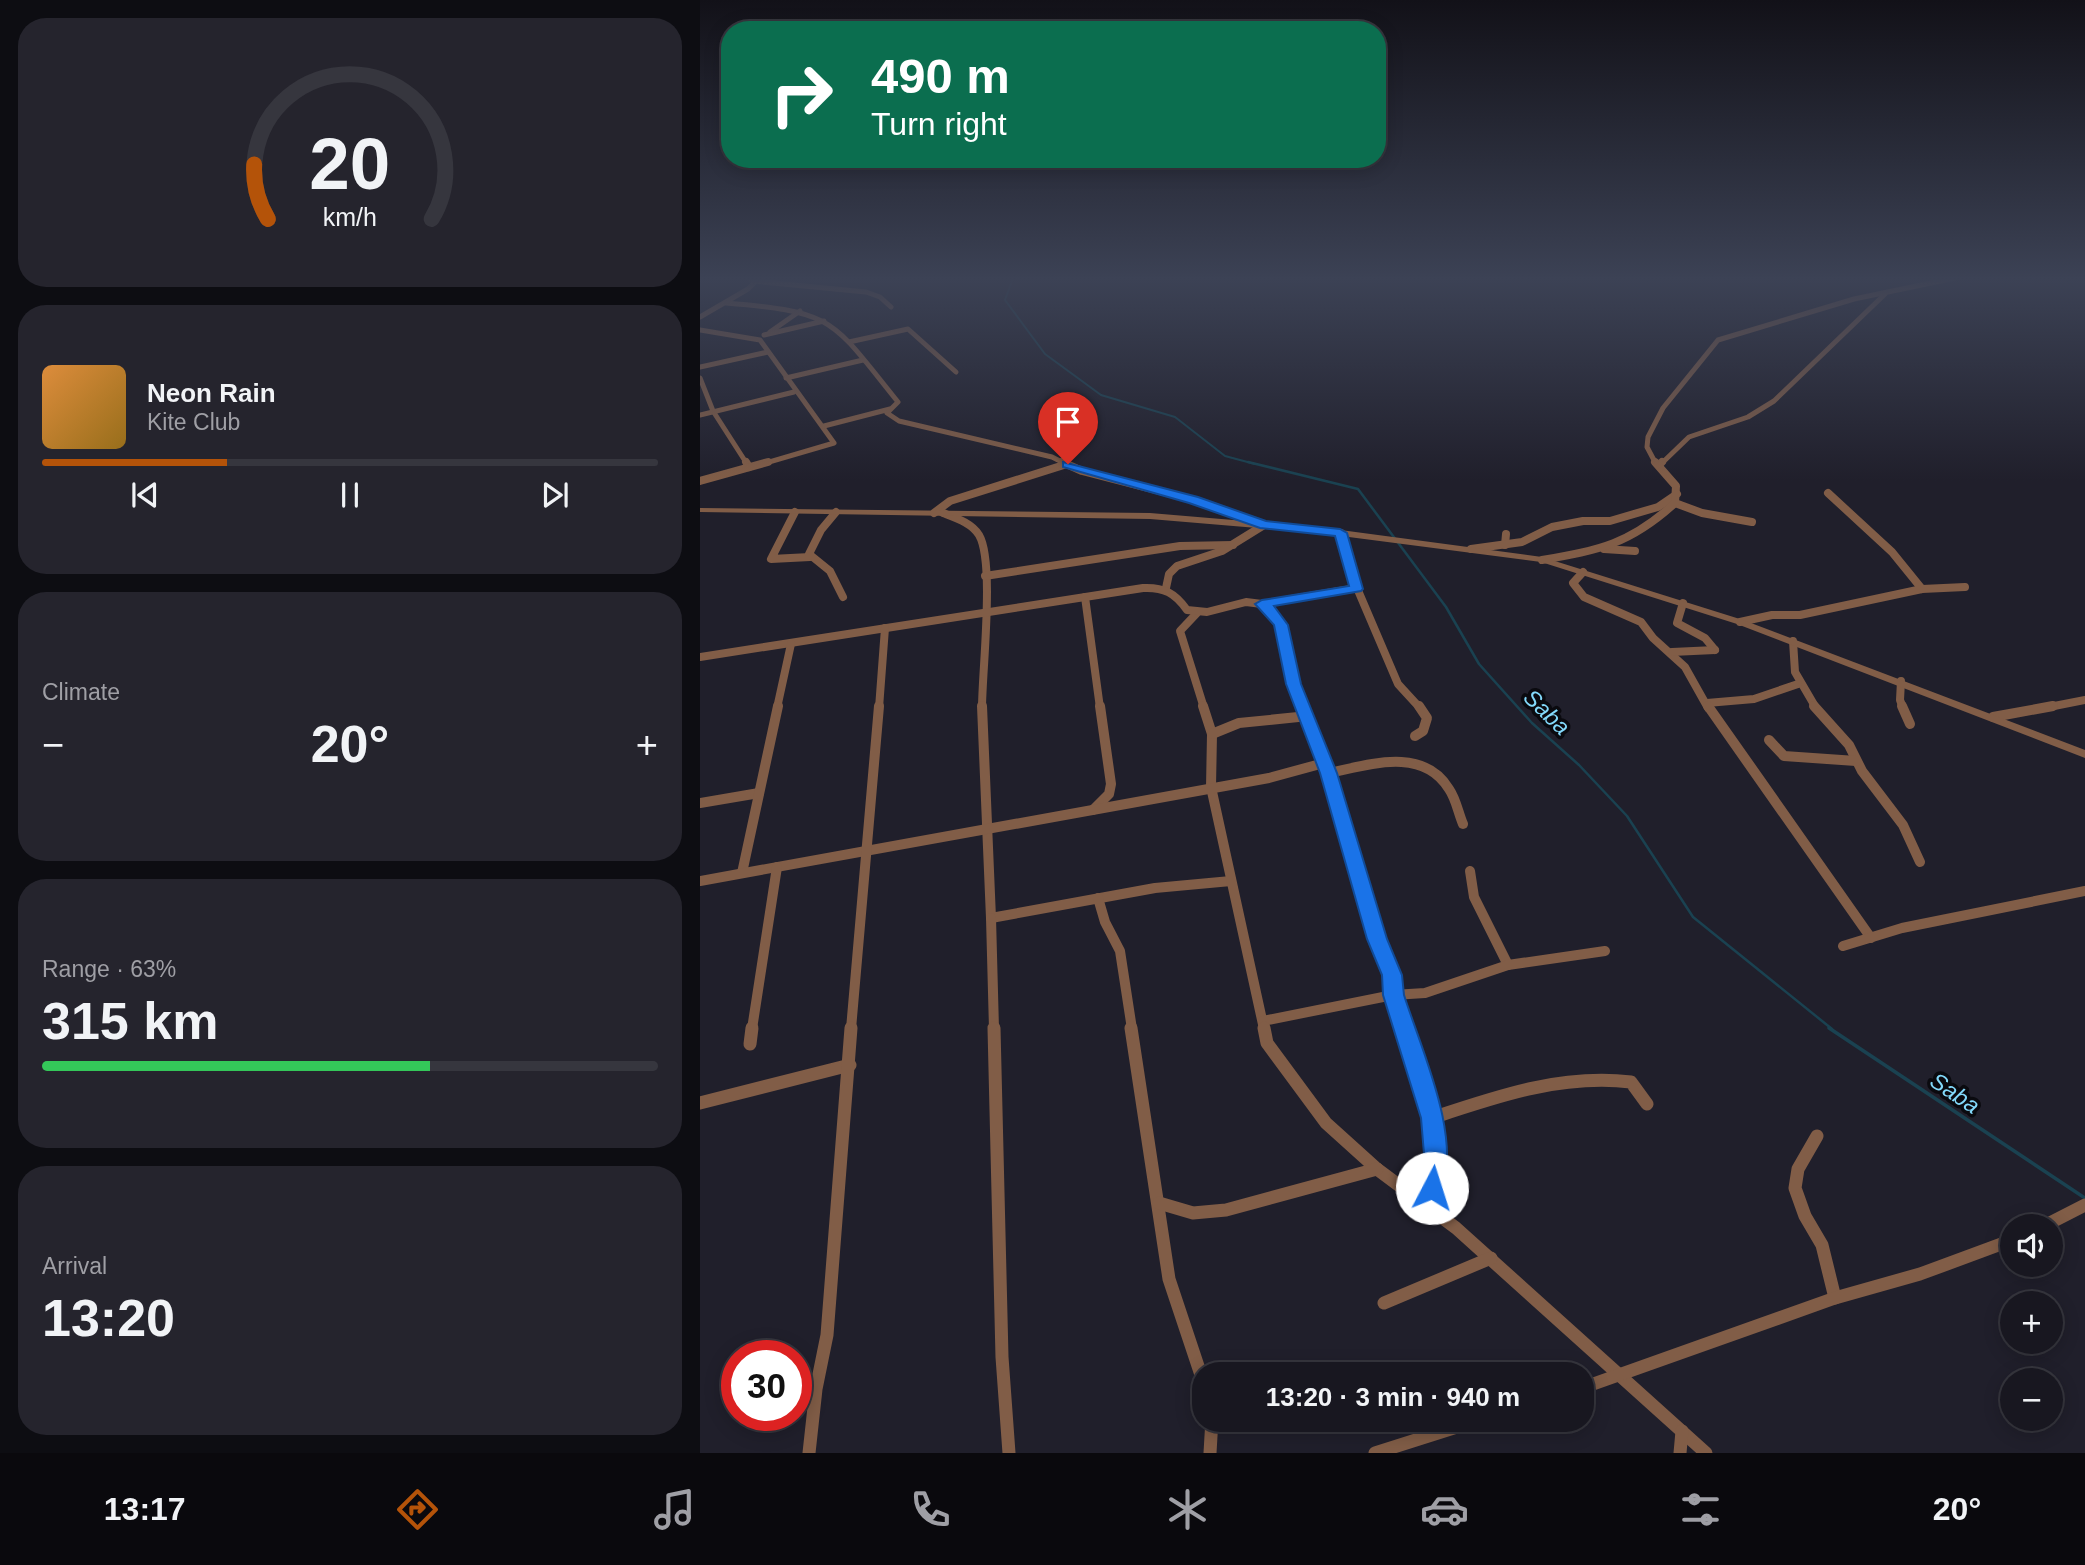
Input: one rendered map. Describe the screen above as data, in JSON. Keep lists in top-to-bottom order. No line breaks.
{"water":["Saba"],"page":{"turn":["490 m","Turn right"],"song":["Neon Rain","Kite Club"],"tile":["Climate",["Range · 63%","315 km"],["Arrival","13:20"]],"heat":["−","20°","+"],"map_buttons":["+","−"],"limit":"30","trip":"13:20 · 3 min · 940 m","tabs":["13:17","20°"],"gauge":["20","km/h"]}}
